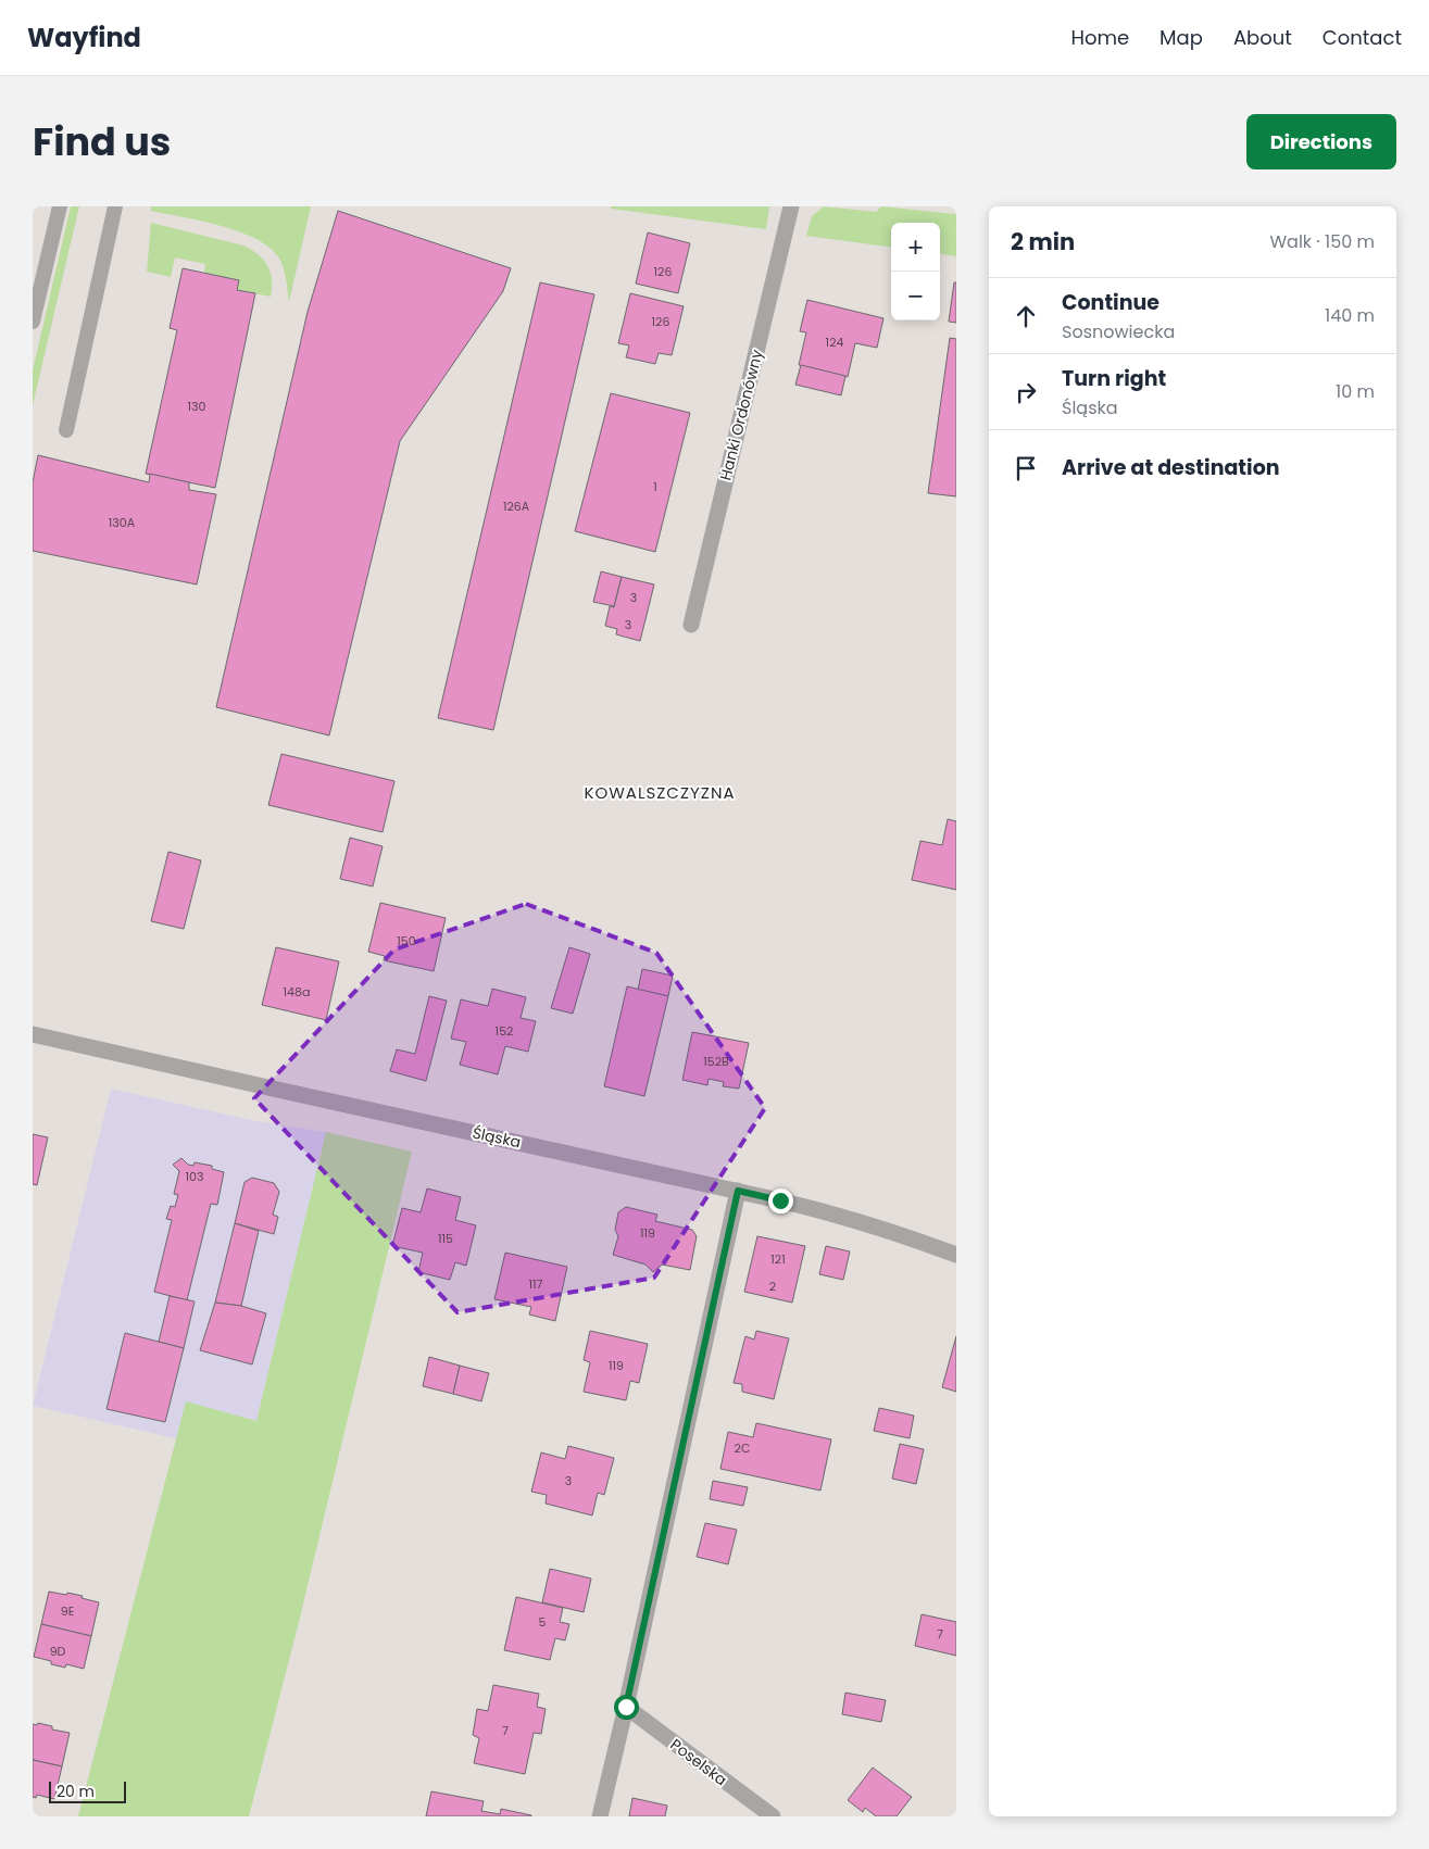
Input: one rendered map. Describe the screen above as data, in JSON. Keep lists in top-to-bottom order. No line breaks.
{"streets":{"street":["Hanki Ordonówny","Śląska","Poselska"]},"districts":["KOWALSZCZYZNA"],"house_numbers":["126","126","124","130","1","126A","130A","3","3","150","148a","152","152B","103","119","115","121","117","2","119","2C","3","9E","5","7","9D","7"],"scale_bar":"20 m","page":{"header":"Wayfind","nav":["Home","Map","About","Contact"],"title":"Find us","buttons":"Directions","heading":["2 min","Walk · 150 m"],"map_buttons":["+","−"],"list":[["Continue","Sosnowiecka","140 m"],["Turn right","Śląska","10 m"],"Arrive at destination"],"scale":"20 m"}}
